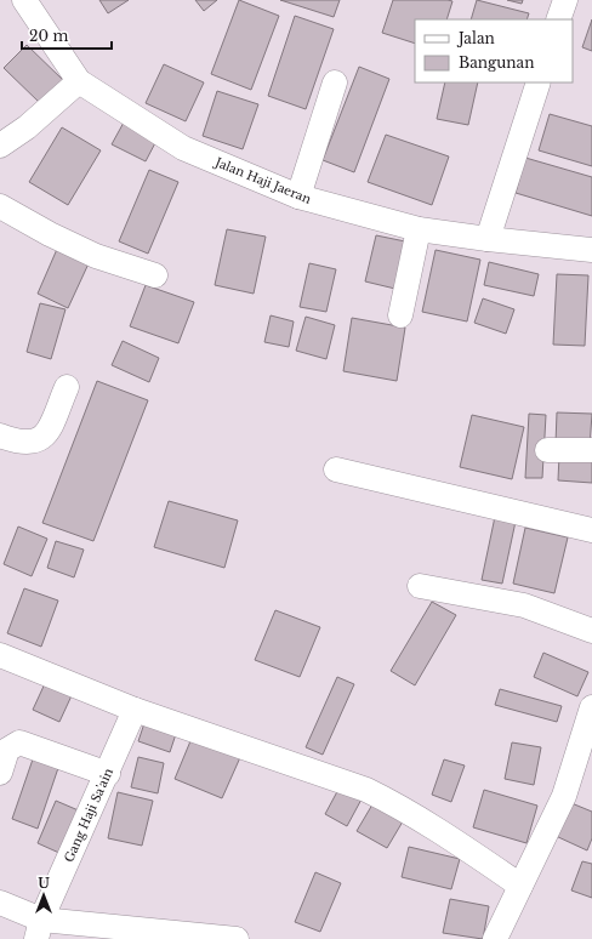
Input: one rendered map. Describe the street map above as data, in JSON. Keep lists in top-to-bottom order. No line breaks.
{"streets":{"street":["Jalan Haji Jaeran","Gang Haji Sa'ain"]},"legend":["Jalan","Bangunan"],"scale_bar":"20 m","north":"top"}
